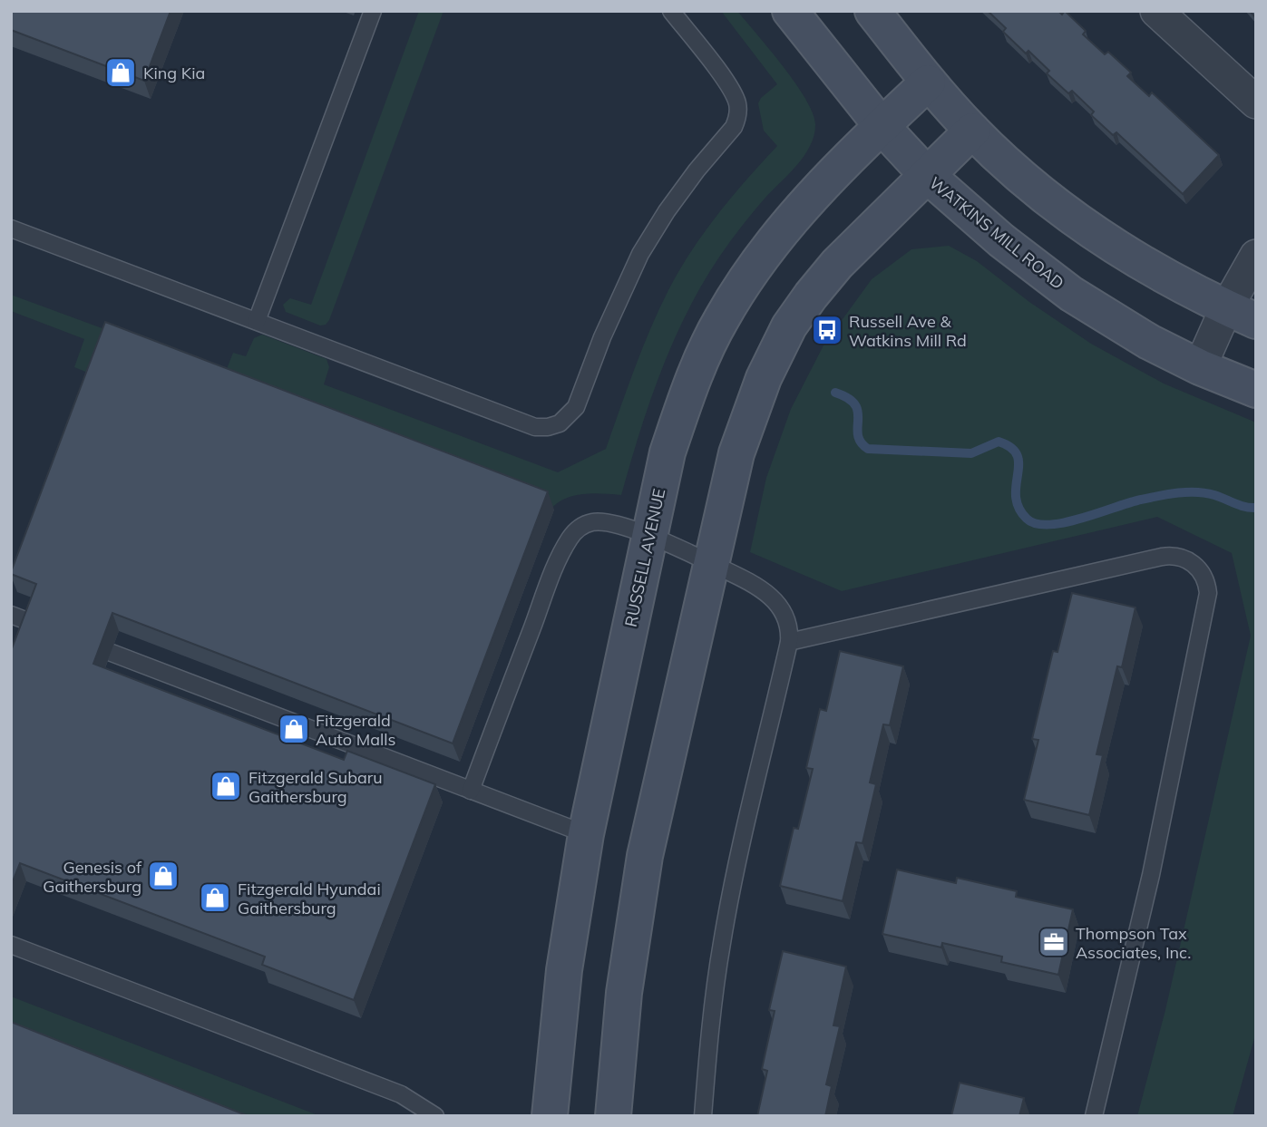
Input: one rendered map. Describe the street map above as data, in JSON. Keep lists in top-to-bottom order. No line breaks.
{"streets":{"street":["WATKINS MILL ROAD","RUSSELL AVENUE"]},"crossings":[["WATKINS MILL ROAD","RUSSELL AVENUE"]],"places":{"shop":["King Kia","Fitzgerald Auto Malls","Fitzgerald Subaru Gaithersburg","Genesis of Gaithersburg","Fitzgerald Hyundai Gaithersburg"],"bus stop":["Russell Ave & Watkins Mill Rd"],"office":["Thompson Tax Associates, Inc."]}}
